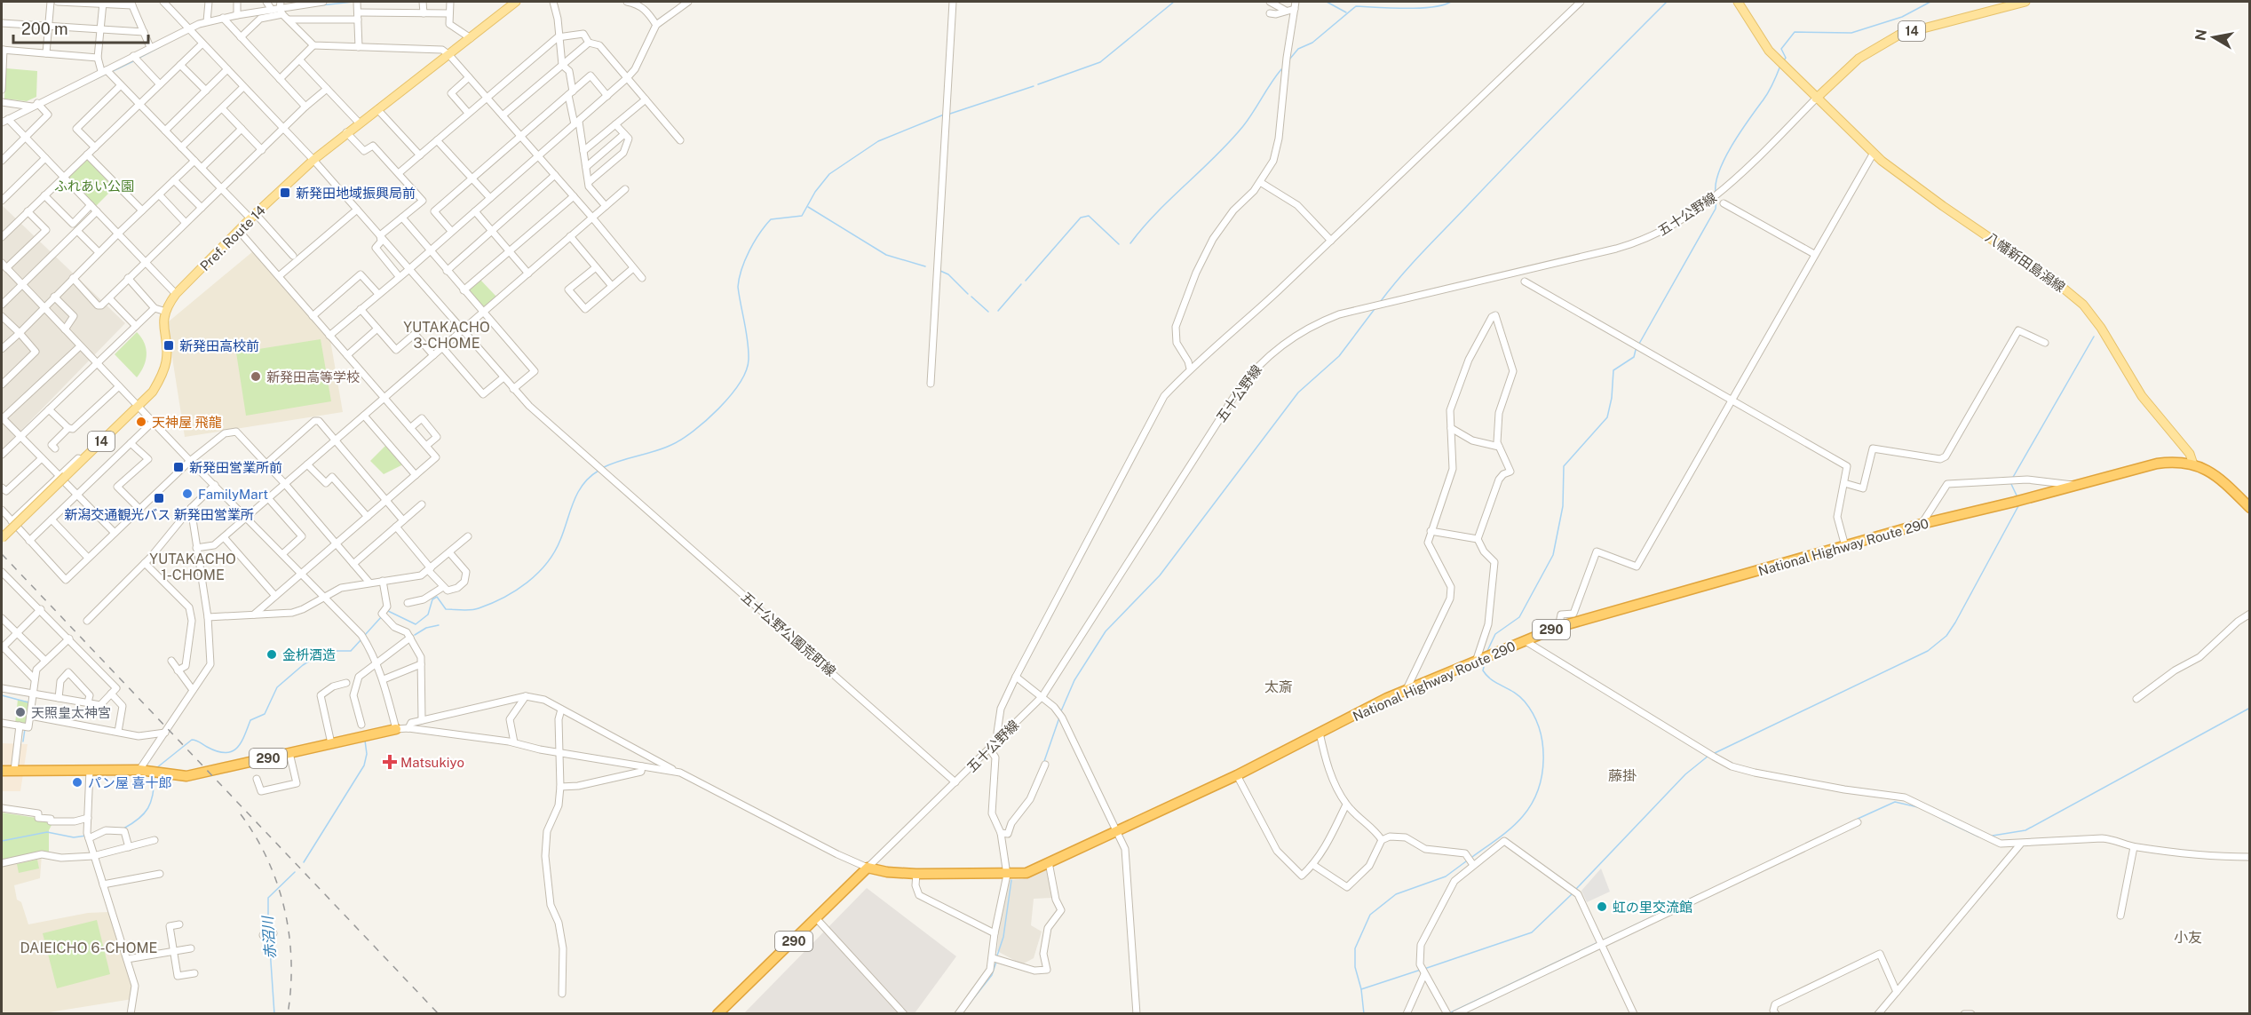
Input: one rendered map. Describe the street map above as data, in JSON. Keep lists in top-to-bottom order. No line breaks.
{"streets":{"highway":["National Highway Route 290","290"],"main road":["14","Pref. Route 14","八幡新田島潟線"],"street":["五十公野線","五十公野公園荒町線"]},"crossings":[["14","五十公野線"],["14","Pref. Route 14"],["14","八幡新田島潟線"],["五十公野線","八幡新田島潟線"],["五十公野線","National Highway Route 290"],["五十公野線","290"],["五十公野線","五十公野公園荒町線"],["八幡新田島潟線","National Highway Route 290"],["National Highway Route 290","290"]],"districts":["YUTAKACHO 3-CHOME","YUTAKACHO 1-CHOME","太斎","藤掛","小友","DAIEICHO 6-CHOME"],"water":["赤沼川"],"parks":["ふれあい公園"],"places":{"transit":["新発田地域振興局前","新発田高校前","新発田営業所前","新潟交通観光バス 新発田営業所"],"other":["新発田高等学校","天神屋 飛龍","FamilyMart","金枡酒造","天照皇太神宮","パン屋 喜十郎","虹の里交流館"],"health":["Matsukiyo"]},"scale_bar":"200 m","north":"left"}
